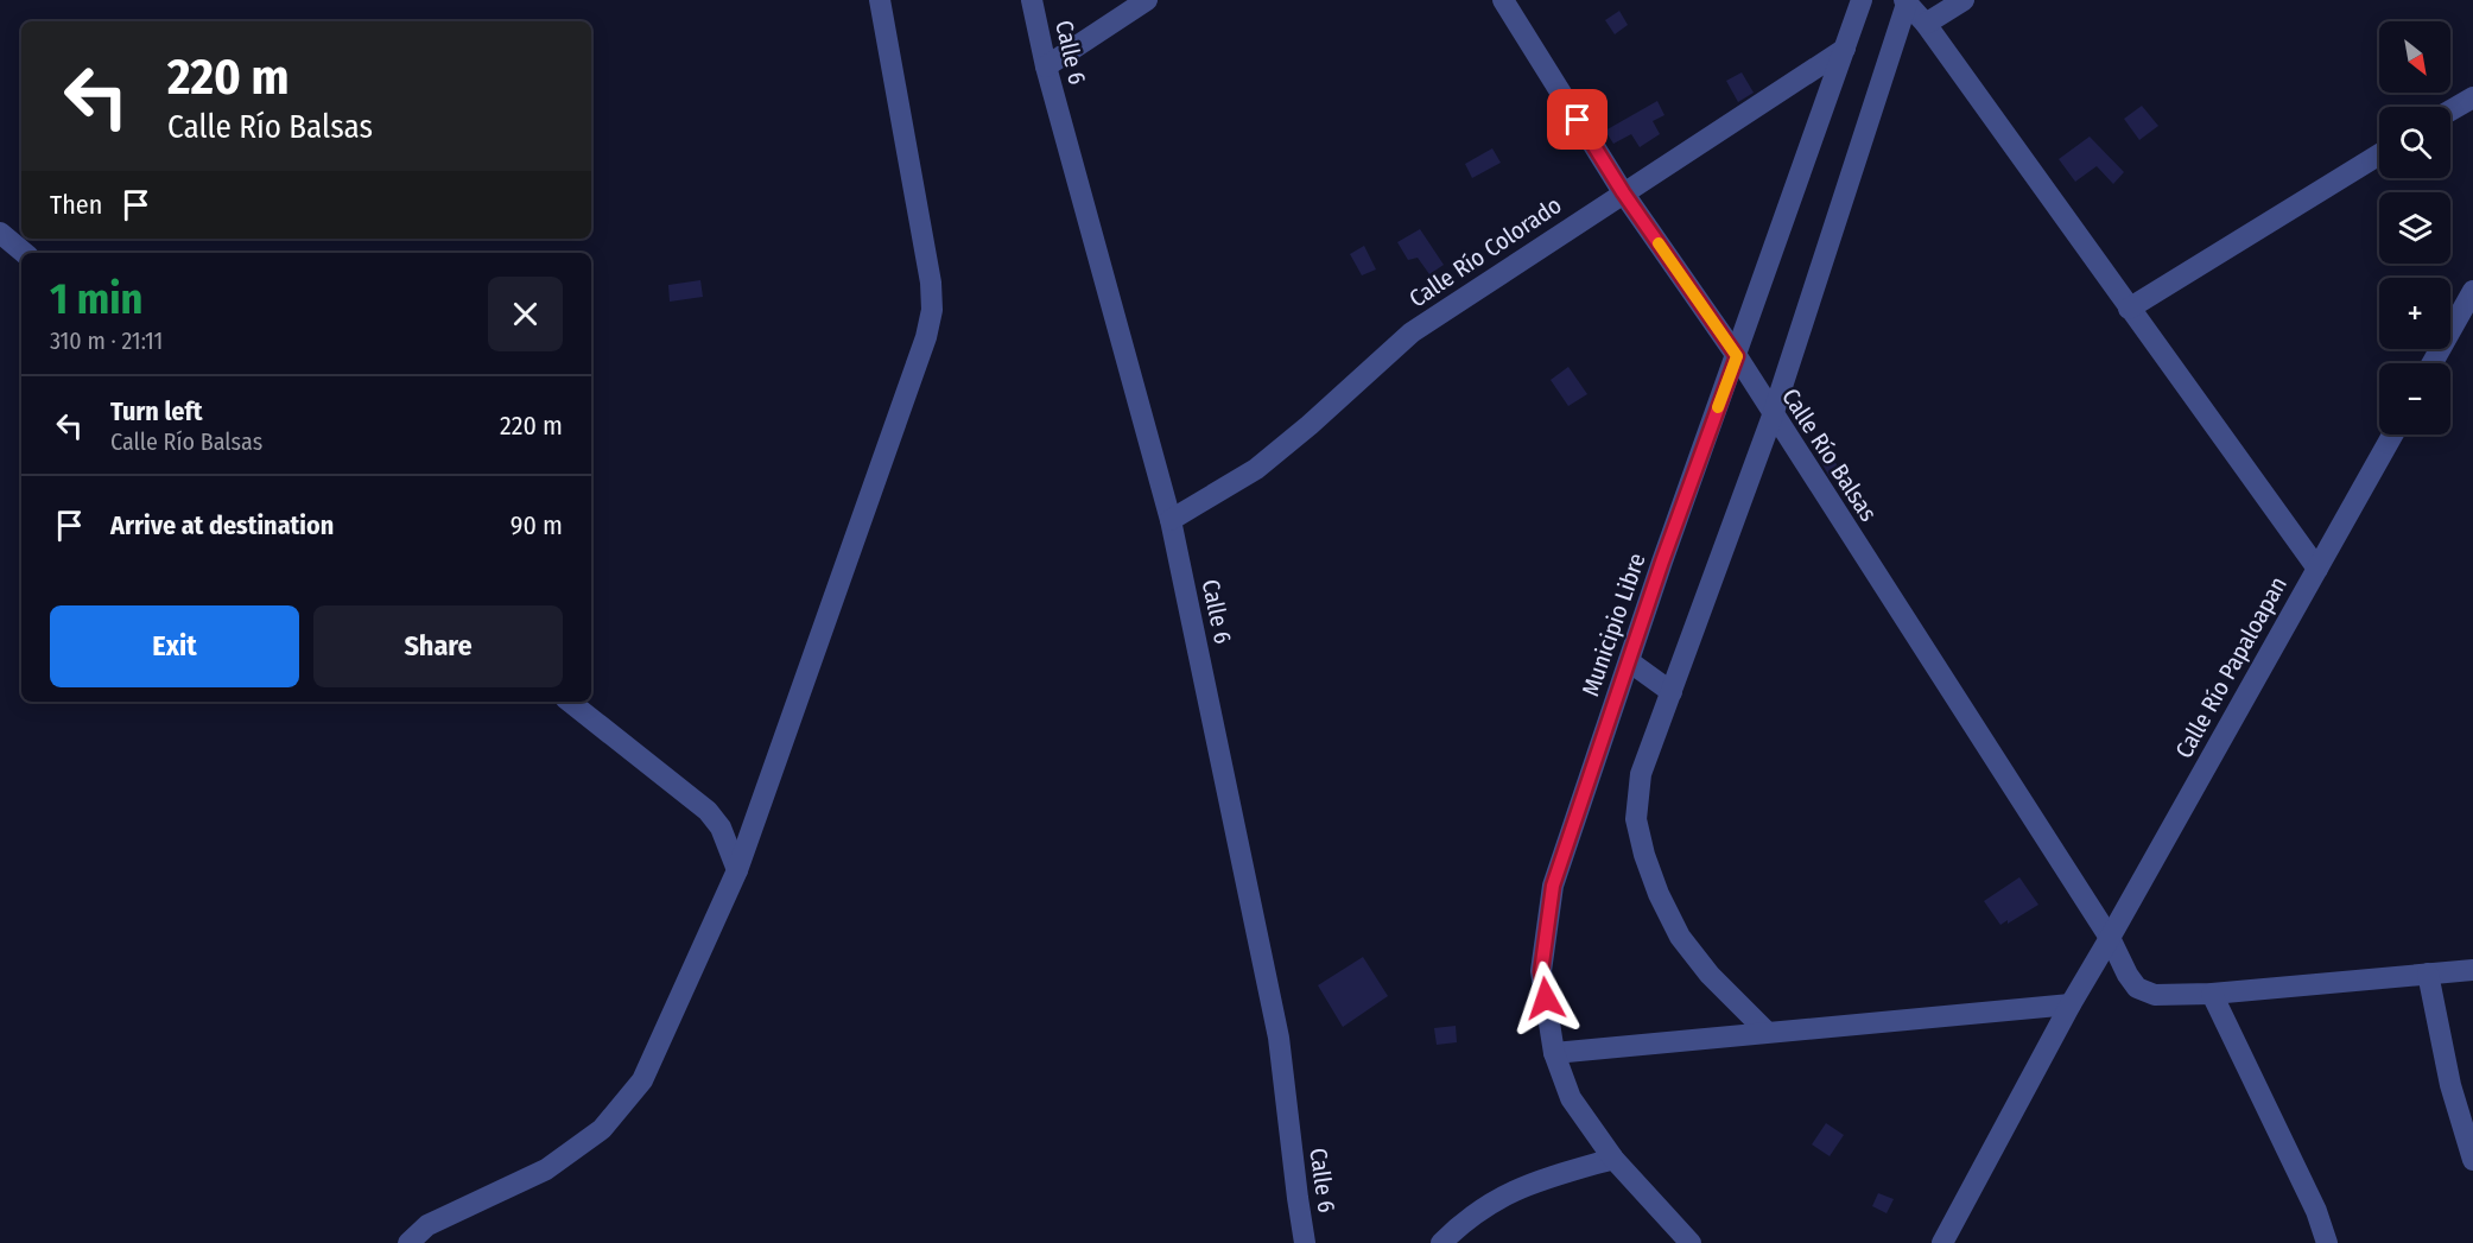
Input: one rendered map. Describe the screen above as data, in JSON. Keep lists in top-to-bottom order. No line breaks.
{"streets":{"street":["Calle 6","Calle Río Colorado","Calle Río Balsas","Municipio Libre","Calle Río Papaloapan"]},"crossings":[["Calle 6","Calle Río Colorado"],["Calle Río Colorado","Calle Río Balsas"],["Calle Río Colorado","Municipio Libre"],["Calle Río Balsas","Municipio Libre"],["Calle Río Balsas","Calle Río Papaloapan"]],"north":"bottom right","page":{"map_buttons":["+","−"],"turn":["220 m","Calle Río Balsas"],"then":"Then","heading":["1 min","310 m · 21:11"],"list":[{"name":"Turn left","note":"Calle Río Balsas","value":"220 m"},{"name":"Arrive at destination","value":"90 m"}],"buttons":["Exit","Share"]}}
